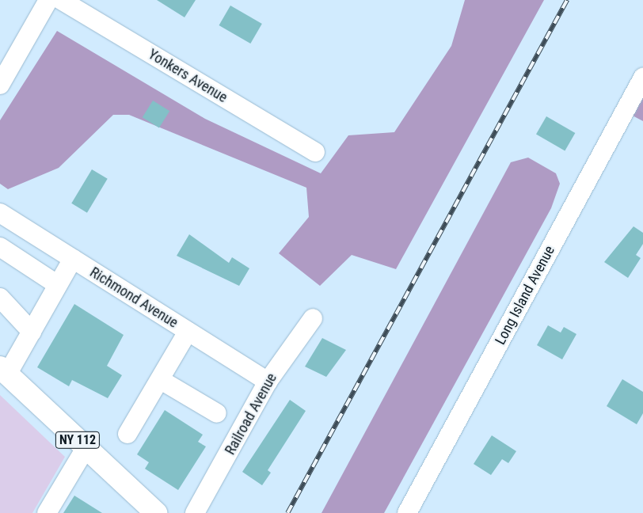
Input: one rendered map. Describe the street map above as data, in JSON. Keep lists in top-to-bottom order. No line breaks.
{"streets":{"main road":["NY 112"],"street":["Yonkers Avenue","Long Island Avenue","Richmond Avenue","Railroad Avenue"]},"crossings":[["Richmond Avenue","Railroad Avenue"]]}
